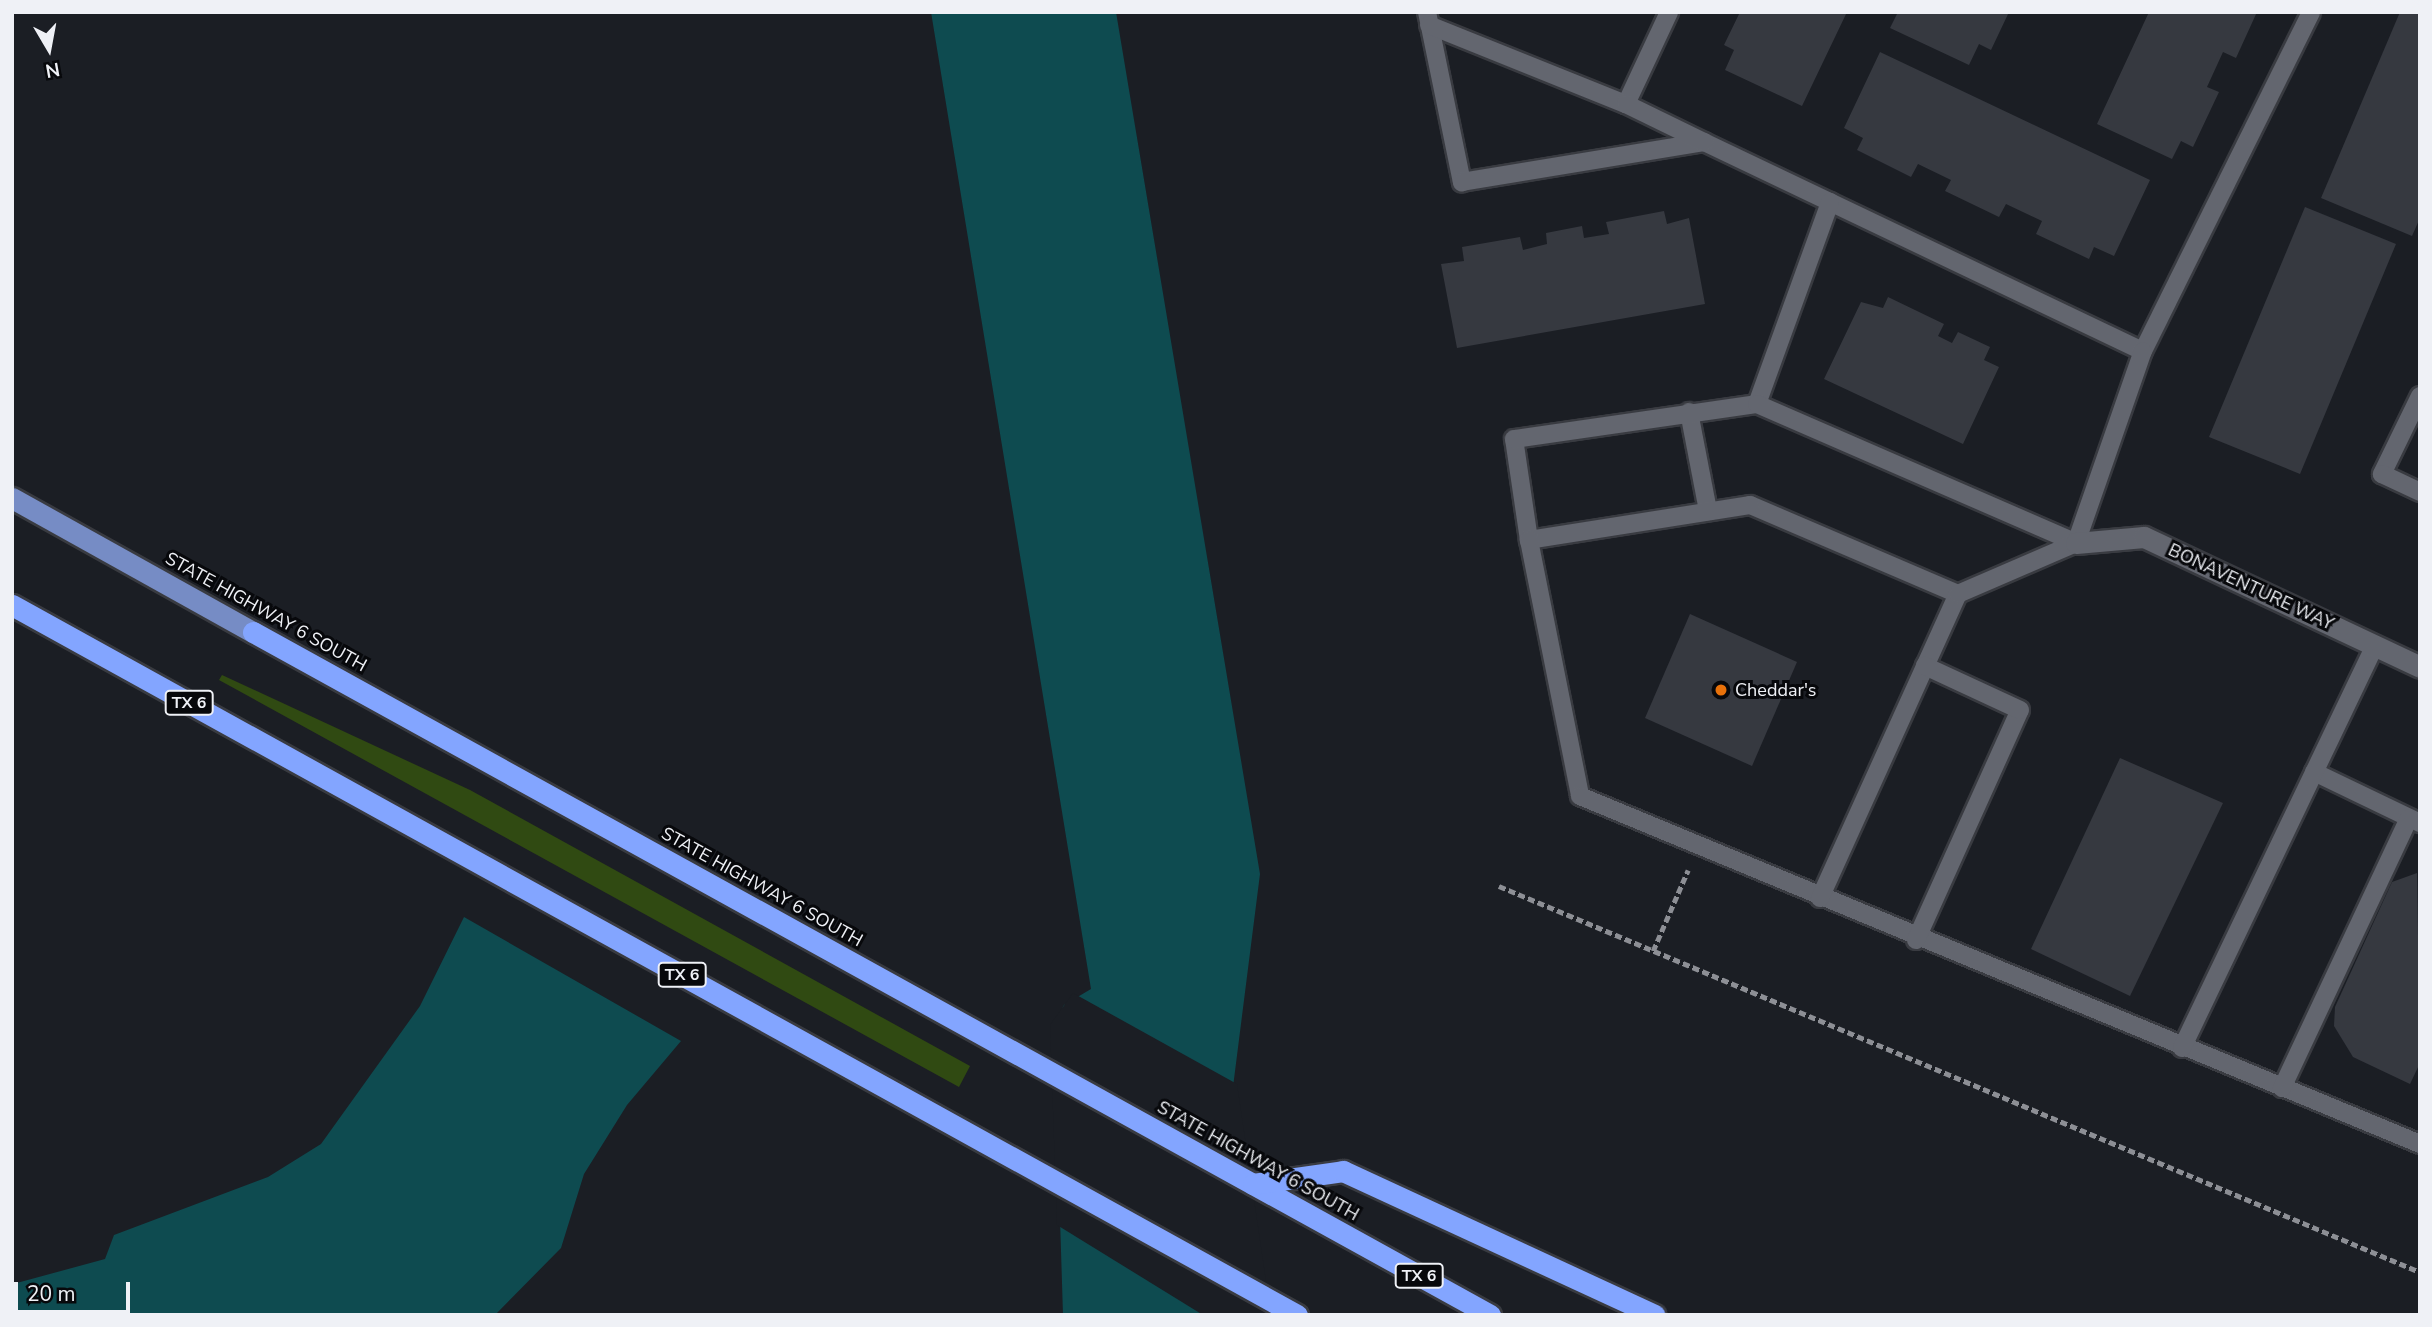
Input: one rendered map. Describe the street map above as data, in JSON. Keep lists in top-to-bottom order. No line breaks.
{"streets":{"highway":["STATE HIGHWAY 6 SOUTH","TX 6"],"street":["BONAVENTURE WAY"]},"places":["Cheddar's"],"scale_bar":"20 m","north":"bottom"}
